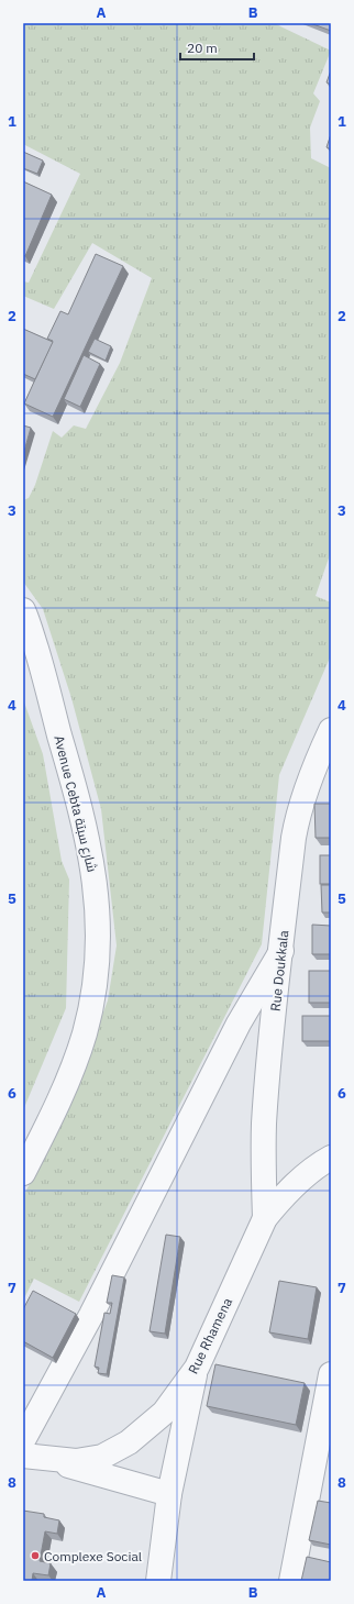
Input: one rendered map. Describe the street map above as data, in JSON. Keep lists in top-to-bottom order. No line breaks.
{"streets":{"street":["Avenue Cebta شارع سبتة","Rue Doukkala","Rue Rhamena"]},"crossings":[["Rue Doukkala","Rue Rhamena"]],"places":["Complexe Social"],"scale_bar":"20 m","grid":{"columns":["A","B"],"rows":["1","2","3","4","5","6","7","8"]}}
